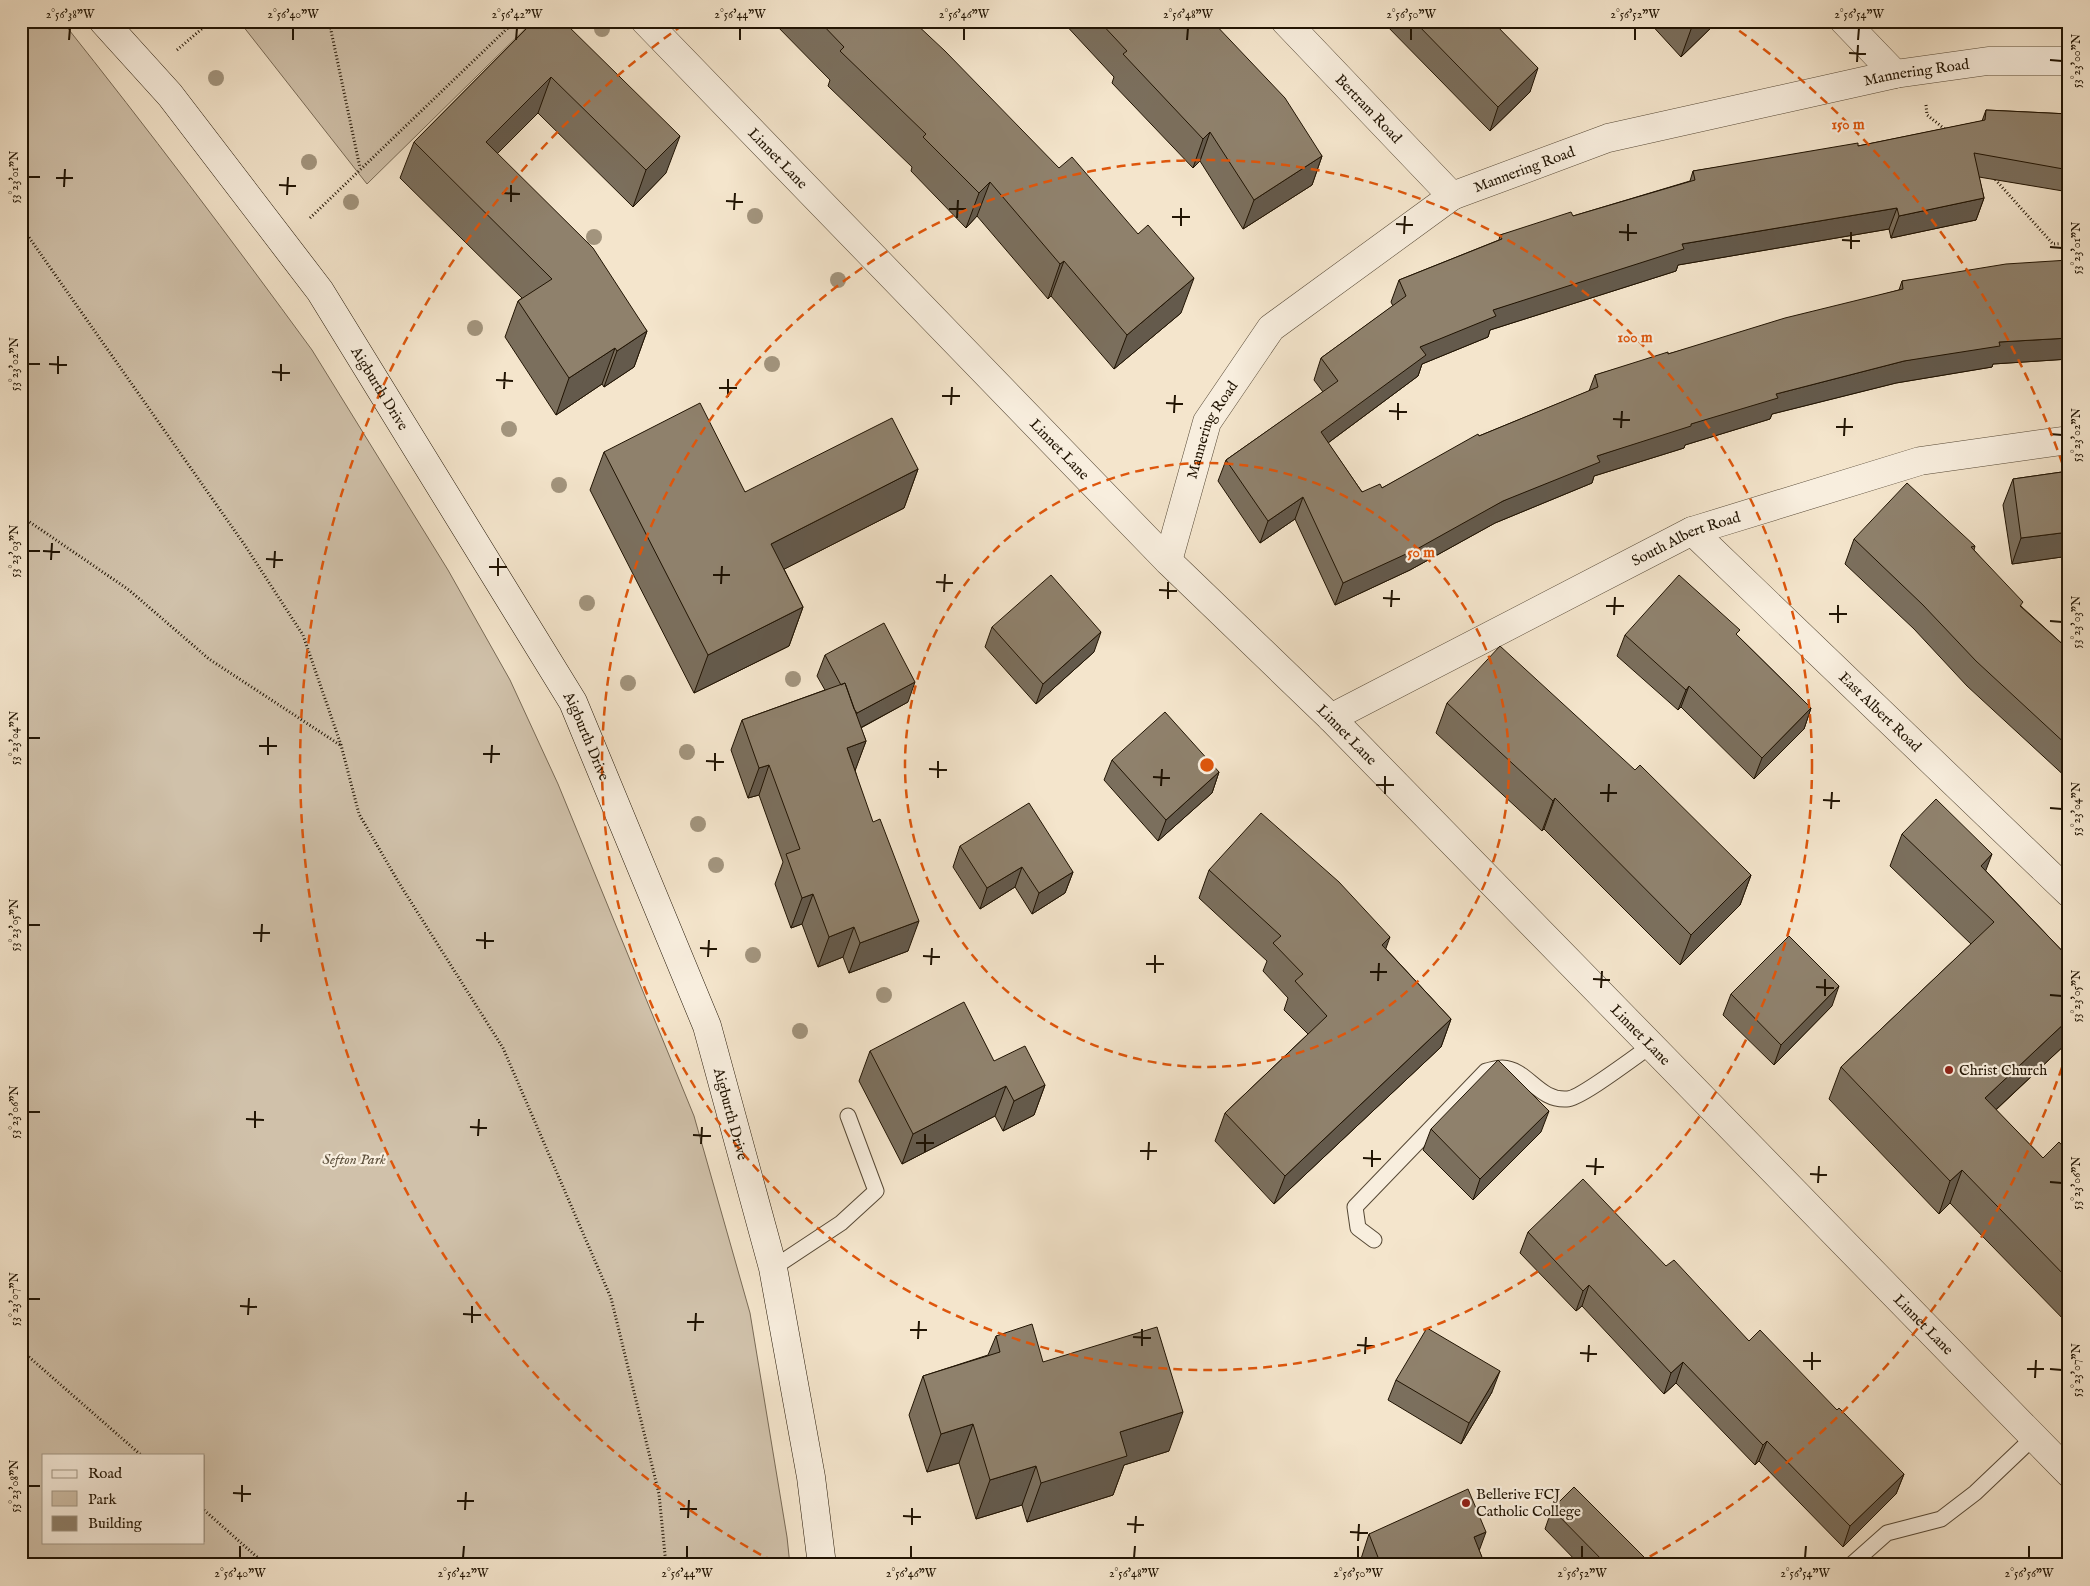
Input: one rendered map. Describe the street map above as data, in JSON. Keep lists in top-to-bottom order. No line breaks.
{"streets":{"street":["Mannering Road","Bertram Road","Linnet Lane","Aigburth Drive","South Albert Road","East Albert Road"]},"crossings":[["Mannering Road","Bertram Road"],["Mannering Road","Linnet Lane"],["Linnet Lane","South Albert Road"],["South Albert Road","East Albert Road"]],"parks":["Sefton Park"],"places":["Christ Church","Bellerive FCJ Catholic College"],"legend":["Road","Park","Building"],"coordinates":["2°56'38\"W","2°56'40\"W","2°56'42\"W","2°56'44\"W","2°56'46\"W","2°56'48\"W","2°56'50\"W","2°56'52\"W","2°56'54\"W","53°23'00\"N","53°23'01\"N","53°23'02\"N","53°23'03\"N","53°23'04\"N","53°23'05\"N","53°23'06\"N","53°23'07\"N","53°23'08\"N","2°56'56\"W"],"rings":["150 m","100 m","50 m"]}
